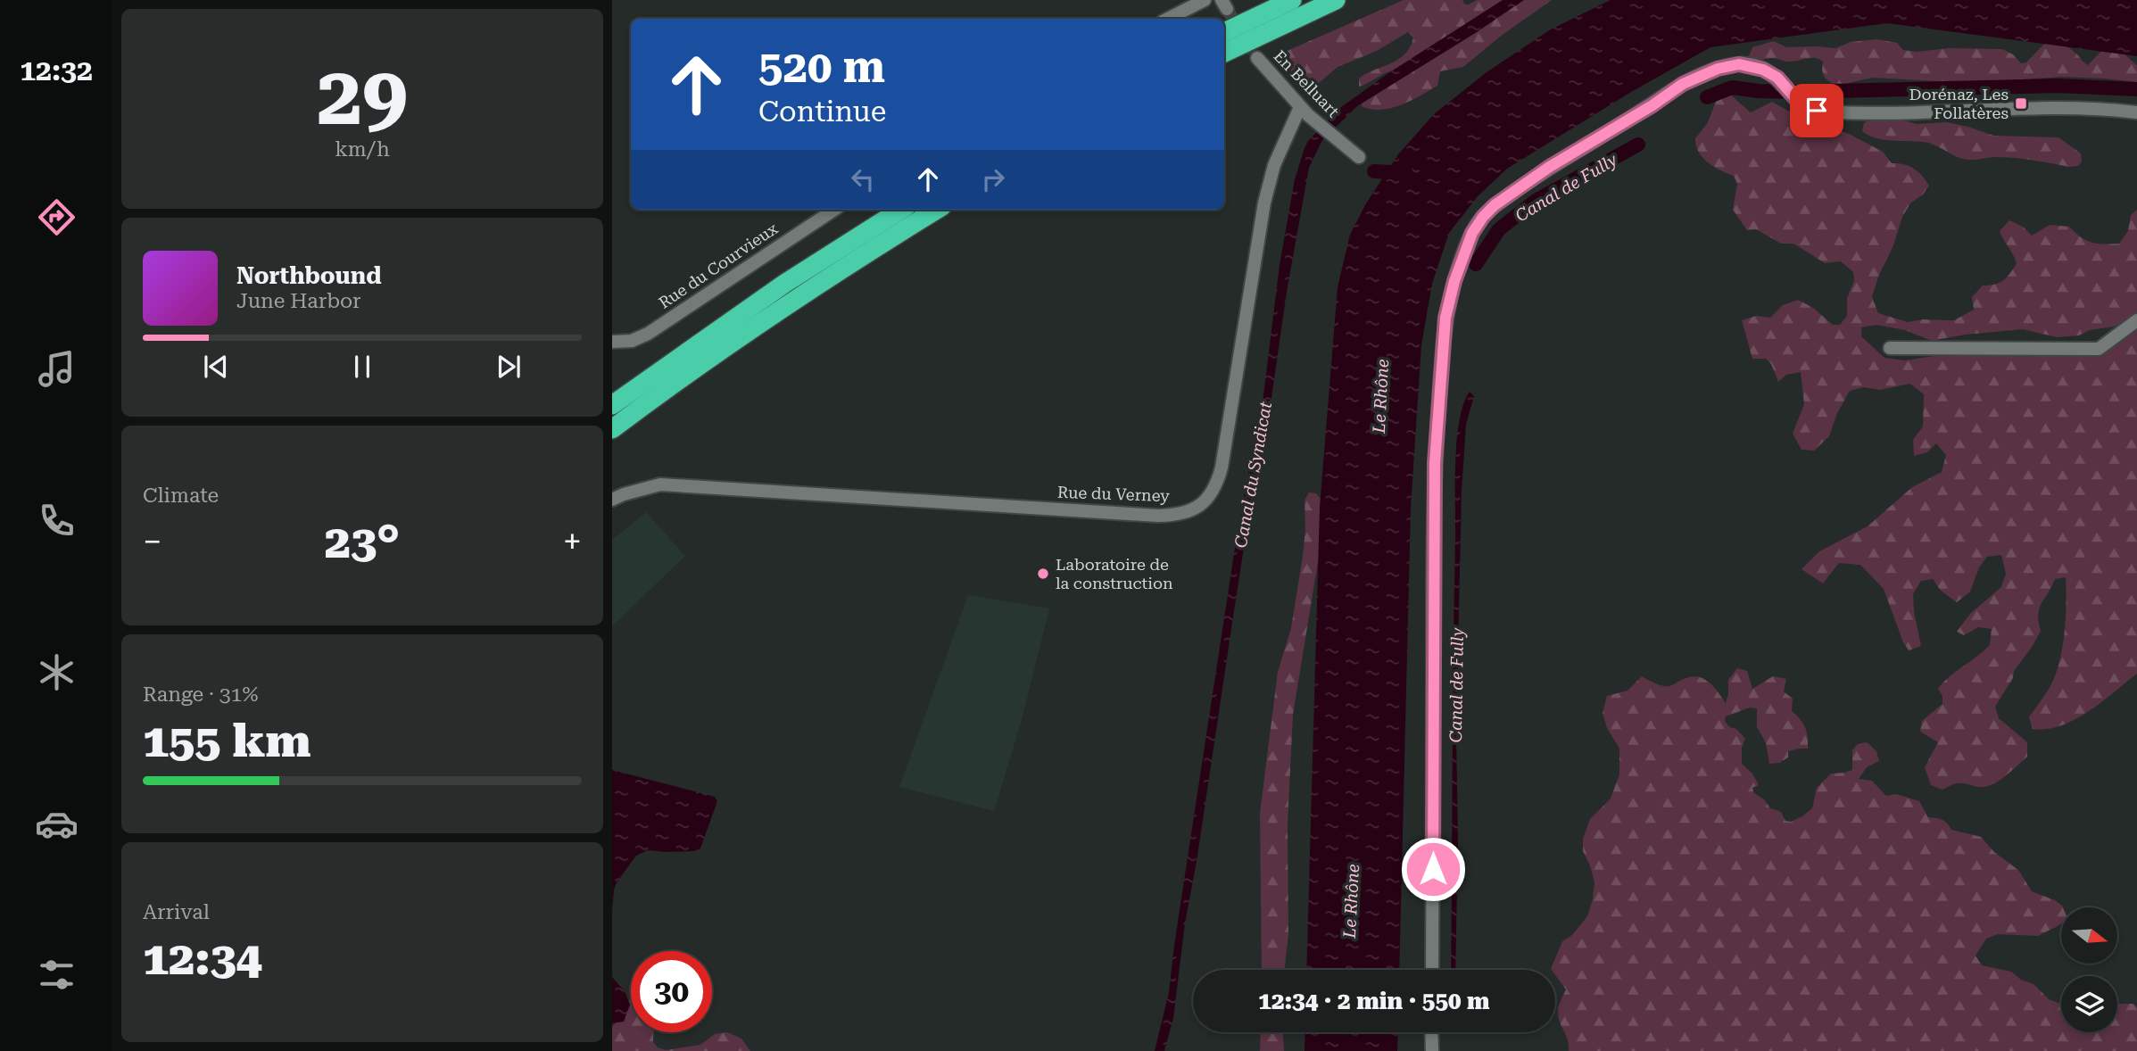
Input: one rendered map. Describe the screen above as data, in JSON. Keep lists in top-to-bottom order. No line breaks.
{"streets":{"street":["En Belluart","Rue du Courvieux","Rue du Verney"]},"crossings":[["En Belluart","Rue du Verney"]],"water":["Canal de Fully","Le Rhône","Canal du Syndicat"],"places":{"transit":["Dorénaz, Les Follatères"],"other":["Laboratoire de la construction"]},"north":"right","page":{"tabs":"12:32","tile":[["29","km/h"],"Climate",["Range · 31%","155 km"],["Arrival","12:34"]],"turn":["520 m","Continue"],"song":["Northbound","June Harbor"],"heat":["−","23°","+"],"limit":"30","trip":"12:34 · 2 min · 550 m"}}
